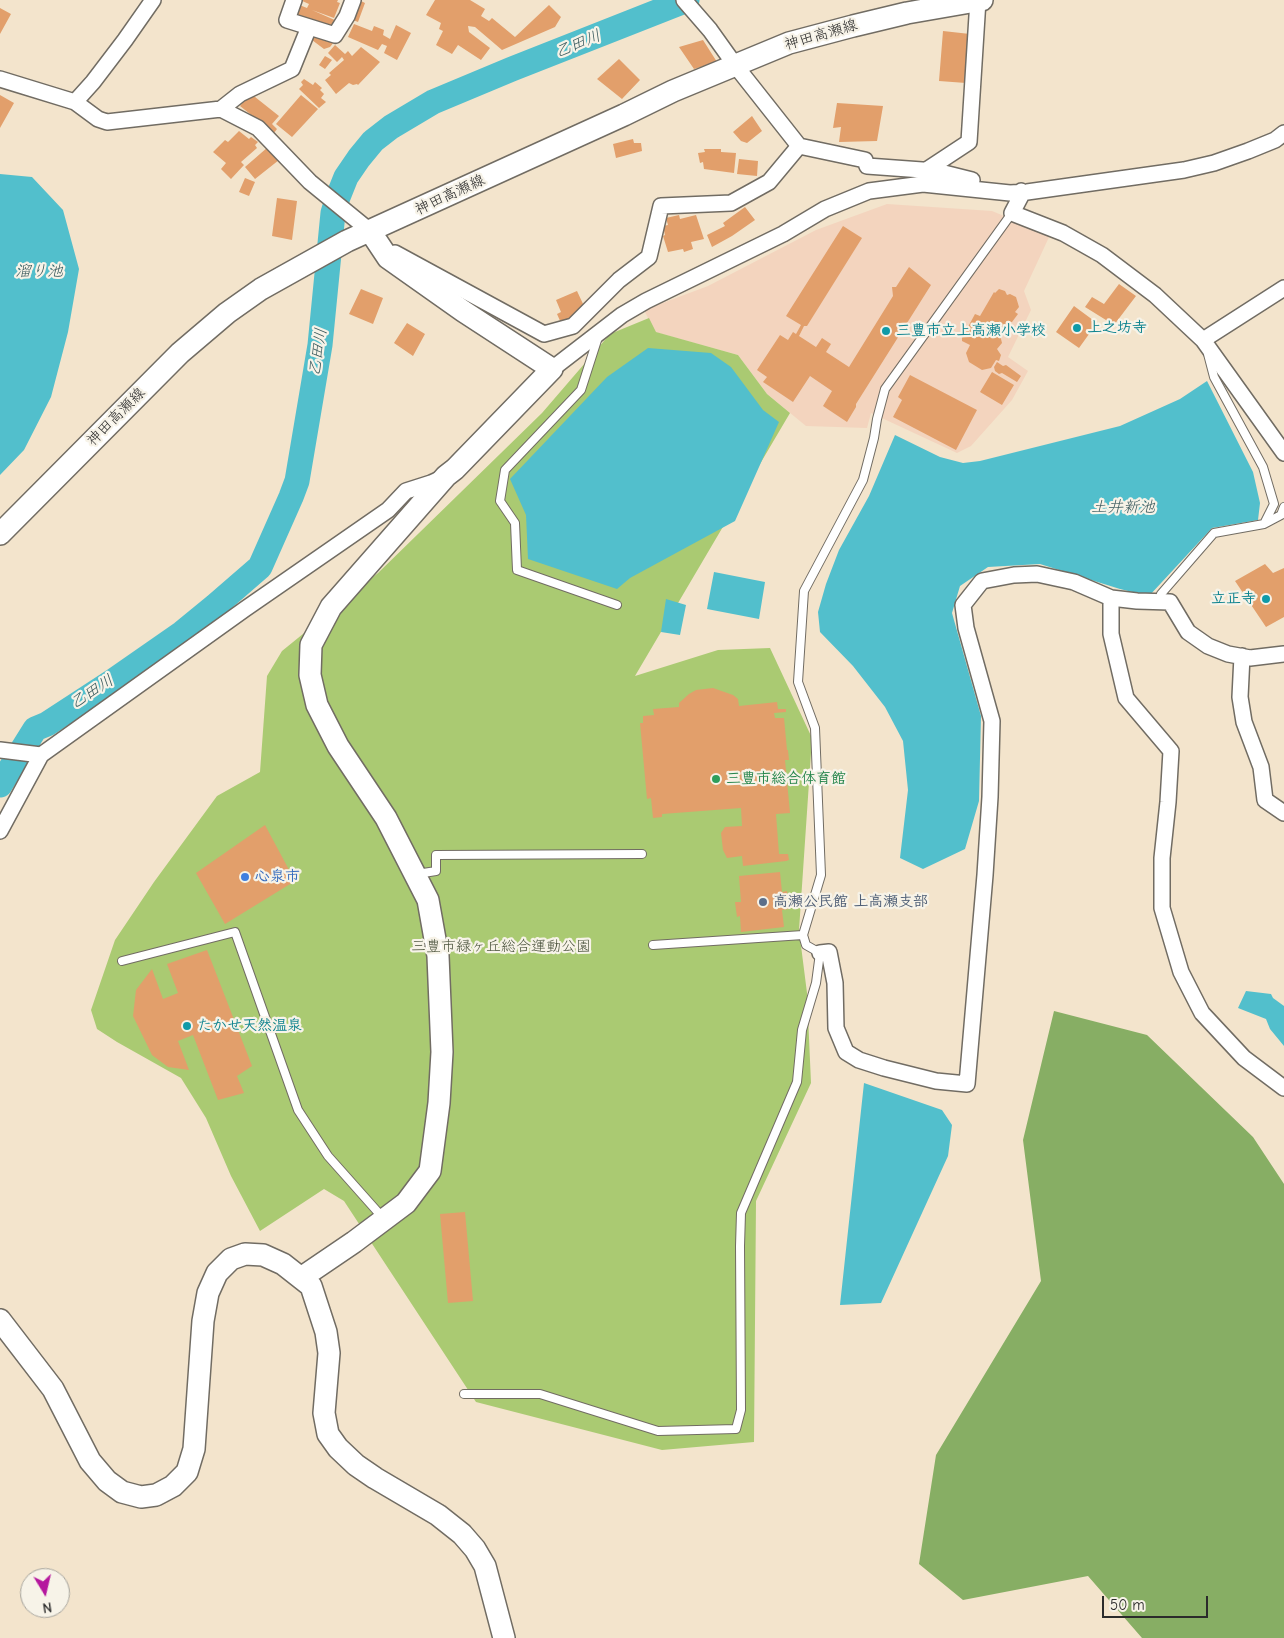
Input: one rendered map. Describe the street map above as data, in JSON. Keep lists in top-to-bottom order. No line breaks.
{"streets":{"street":["神田高瀬線"]},"water":["乙田川","溜り池","土井新池"],"parks":["三豊市緑ヶ丘総合運動公園"],"places":["上之坊寺","三豊市立上高瀬小学校","立正寺","三豊市総合体育館","心泉市","高瀬公民館 上高瀬支部","たかせ天然温泉"],"scale_bar":"50 m","north":"bottom"}
